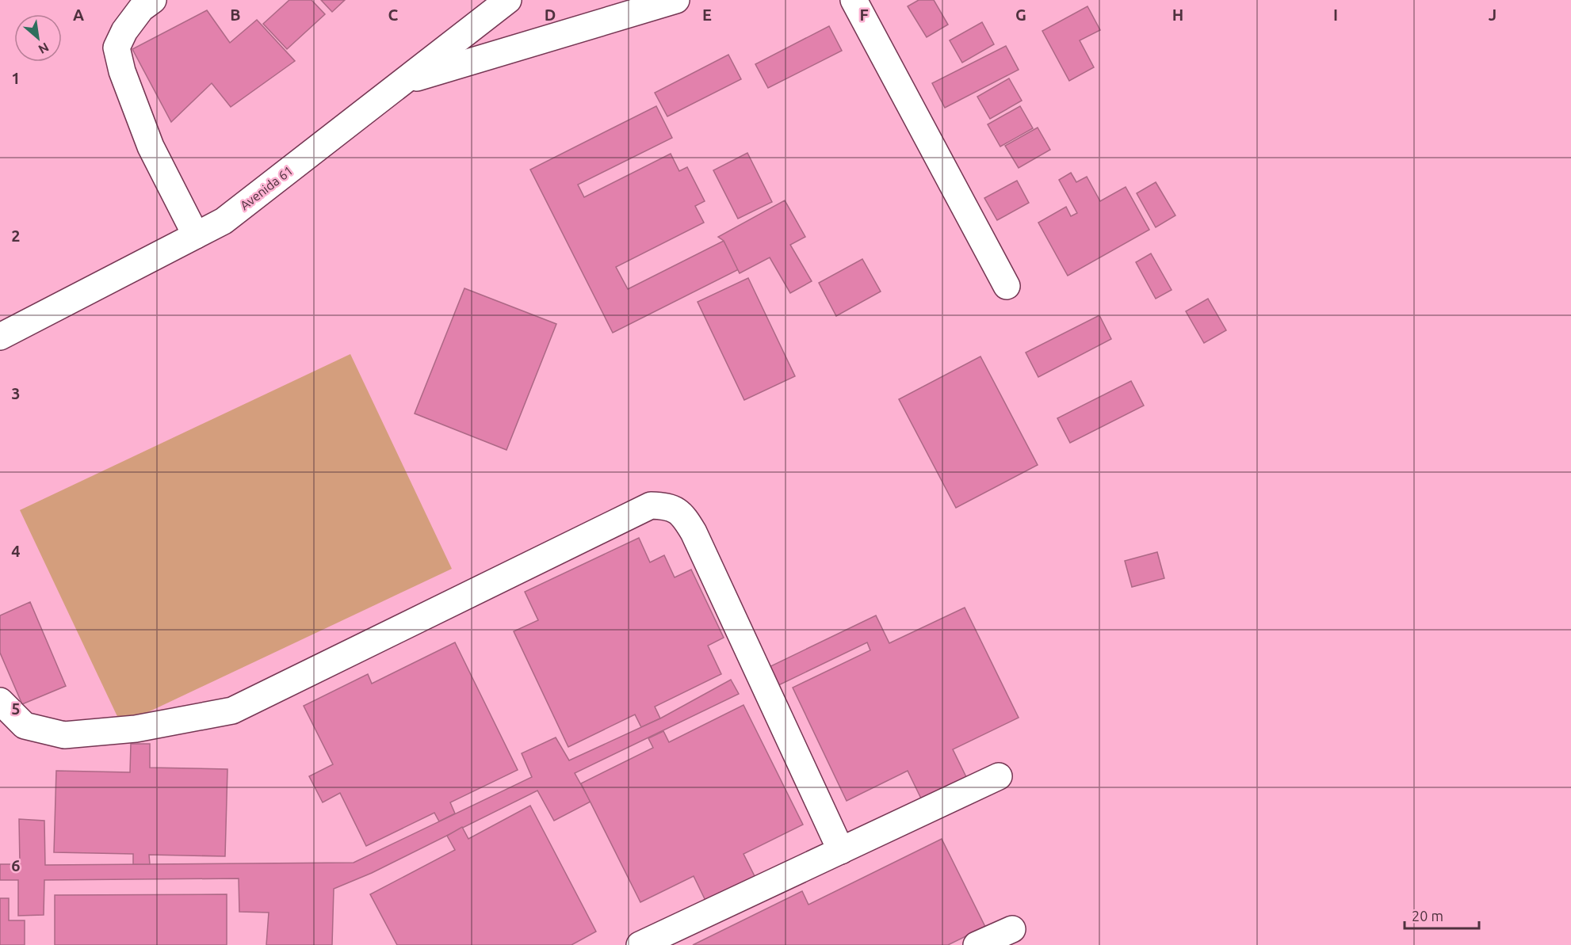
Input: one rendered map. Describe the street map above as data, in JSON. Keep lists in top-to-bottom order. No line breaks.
{"streets":{"street":["Avenida 61"]},"scale_bar":"20 m","north":"bottom right","grid":{"columns":["A","B","C","D","E","F","G","H","I","J"],"rows":["1","2","3","4","5","6"]}}
